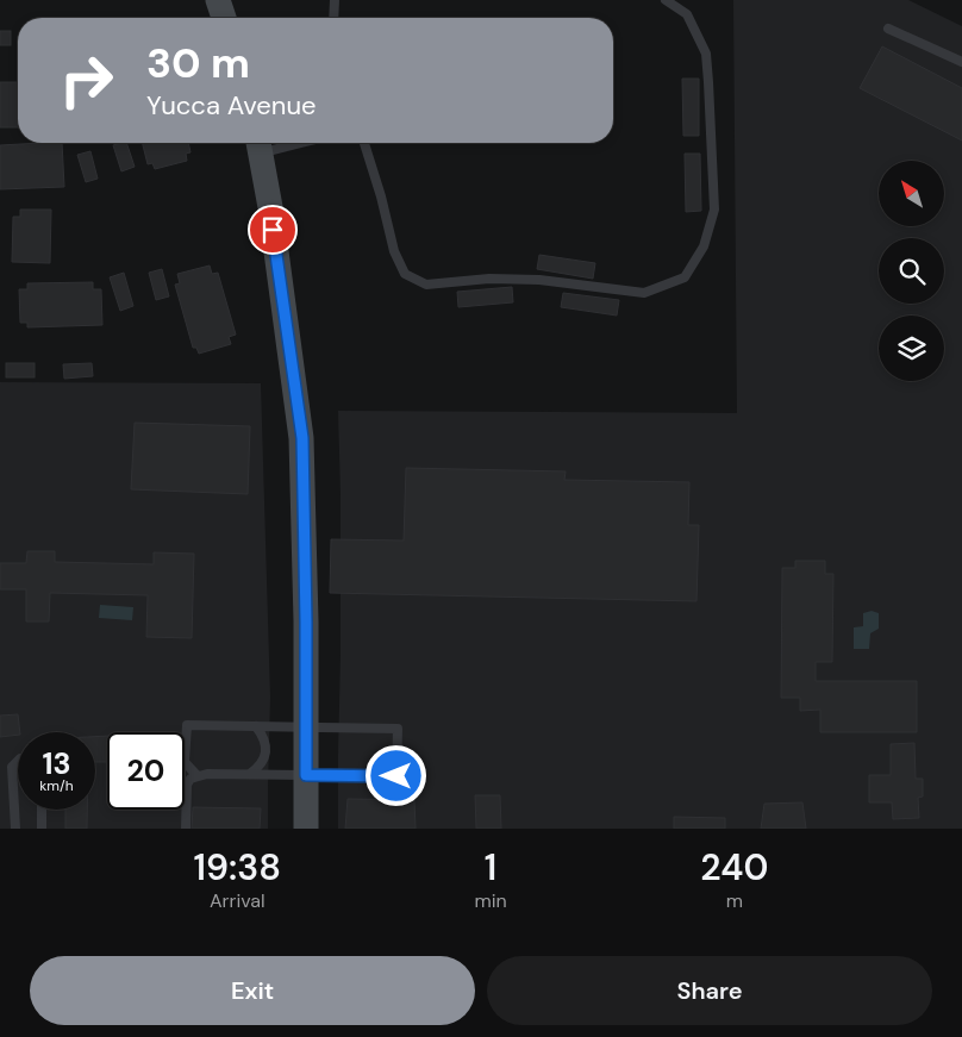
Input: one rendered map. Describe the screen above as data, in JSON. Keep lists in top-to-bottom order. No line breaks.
{"north":"top left","page":{"turn":["30 m","Yucca Avenue"],"speed":"13 km/h","limit":"20","eta":["19:38","Arrival","1","min","240","m"],"buttons":["Exit","Share"]}}
